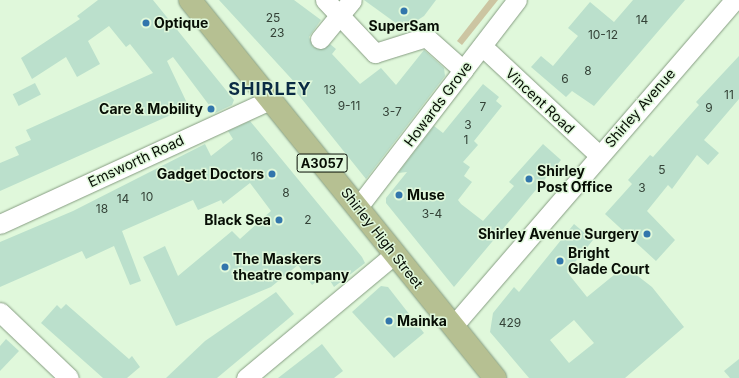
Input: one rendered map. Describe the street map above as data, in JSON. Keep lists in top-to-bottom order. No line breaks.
{"streets":{"main road":["A3057","Shirley High Street"],"street":["Vincent Road","Howards Grove","Shirley Avenue","Emsworth Road"]},"crossings":[["Vincent Road","Howards Grove"],["Vincent Road","Shirley Avenue"],["Howards Grove","Shirley High Street"],["Shirley Avenue","A3057"],["Shirley Avenue","Shirley High Street"],["Emsworth Road","Shirley High Street"],["A3057","Shirley High Street"]],"districts":["SHIRLEY"],"places":["SuperSam","Optique","Care & Mobility","Gadget Doctors","Shirley Post Office","Muse","Black Sea","Shirley Avenue Surgery","Bright Glade Court","The Maskers theatre company","Mainka"],"house_numbers":["25","14","23","10-12","8","6","13","11","9-11","7","9","3-7","3","1","16","5","3","8","10","14","18","3-4","2","429"]}
